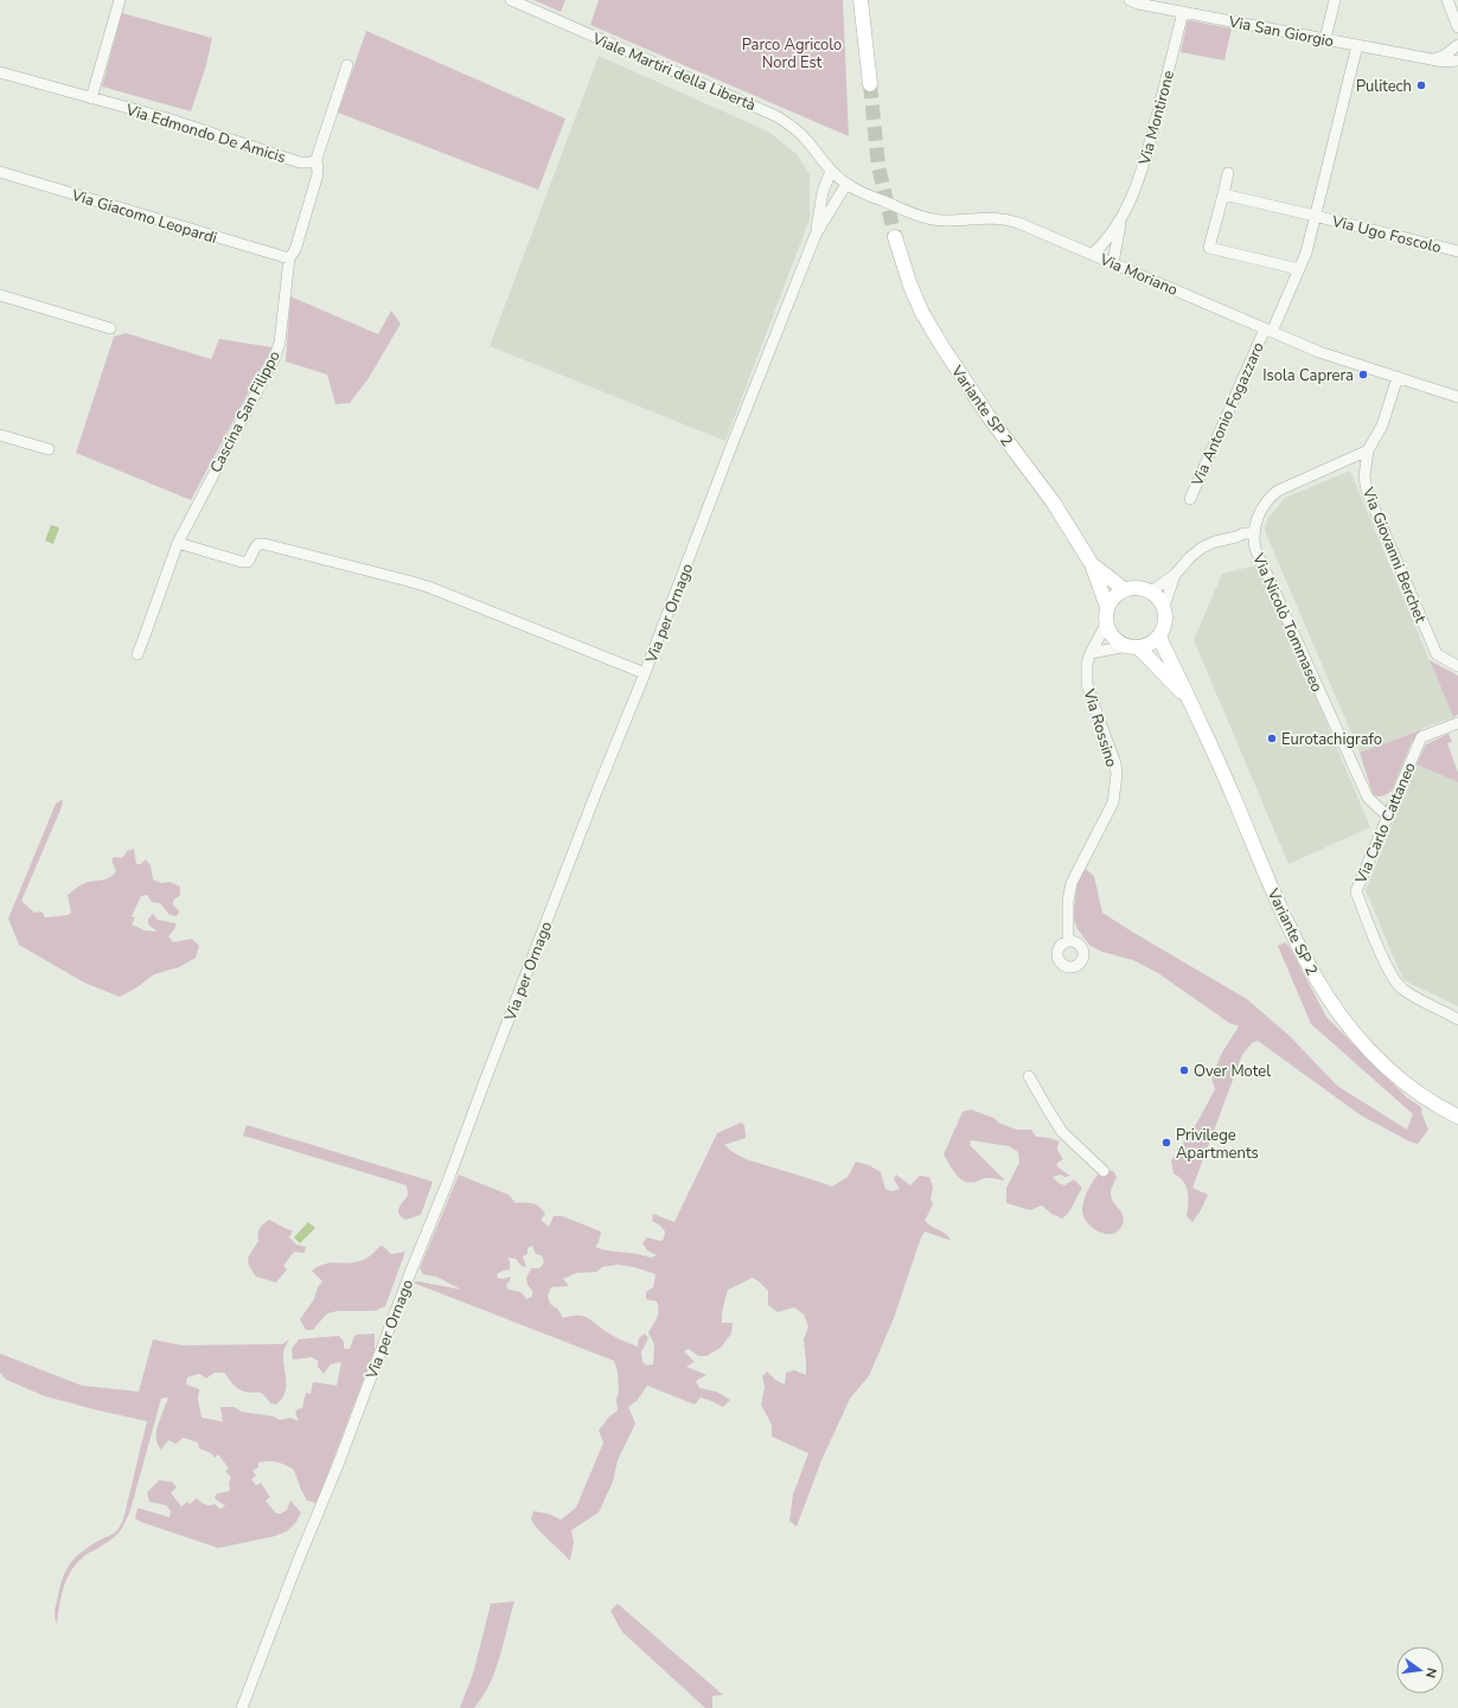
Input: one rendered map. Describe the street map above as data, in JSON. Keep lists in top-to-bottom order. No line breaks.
{"streets":{"main road":["Variante SP 2"],"street":["Via San Giorgio","Viale Martiri della Libertà","Via Montirone","Via Edmondo De Amicis","Via Giacomo Leopardi","Via Ugo Foscolo","Via Moriano","Cascina San Filippo","Via Antonio Fogazzaro","Via Giovanni Berchet","Via per Ornago","Via Nicolò Tommaseo","Via Rossino","Via Carlo Cattaneo"]},"crossings":[["Via San Giorgio","Via Montirone"],["Via San Giorgio","Via Ugo Foscolo"],["Viale Martiri della Libertà","Via Moriano"],["Viale Martiri della Libertà","Via per Ornago"],["Via Edmondo De Amicis","Cascina San Filippo"],["Via Giacomo Leopardi","Cascina San Filippo"],["Via Ugo Foscolo","Via Moriano"],["Via Ugo Foscolo","Via Antonio Fogazzaro"],["Via Moriano","Via Antonio Fogazzaro"],["Via Moriano","Via per Ornago"],["Variante SP 2","Via Rossino"],["Via Giovanni Berchet","Via Nicolò Tommaseo"],["Via Nicolò Tommaseo","Via Carlo Cattaneo"]],"parks":["Parco Agricolo Nord Est"],"places":["Pulitech","Isola Caprera","Eurotachigrafo","Over Motel","Privilege Apartments"],"north":"right"}
